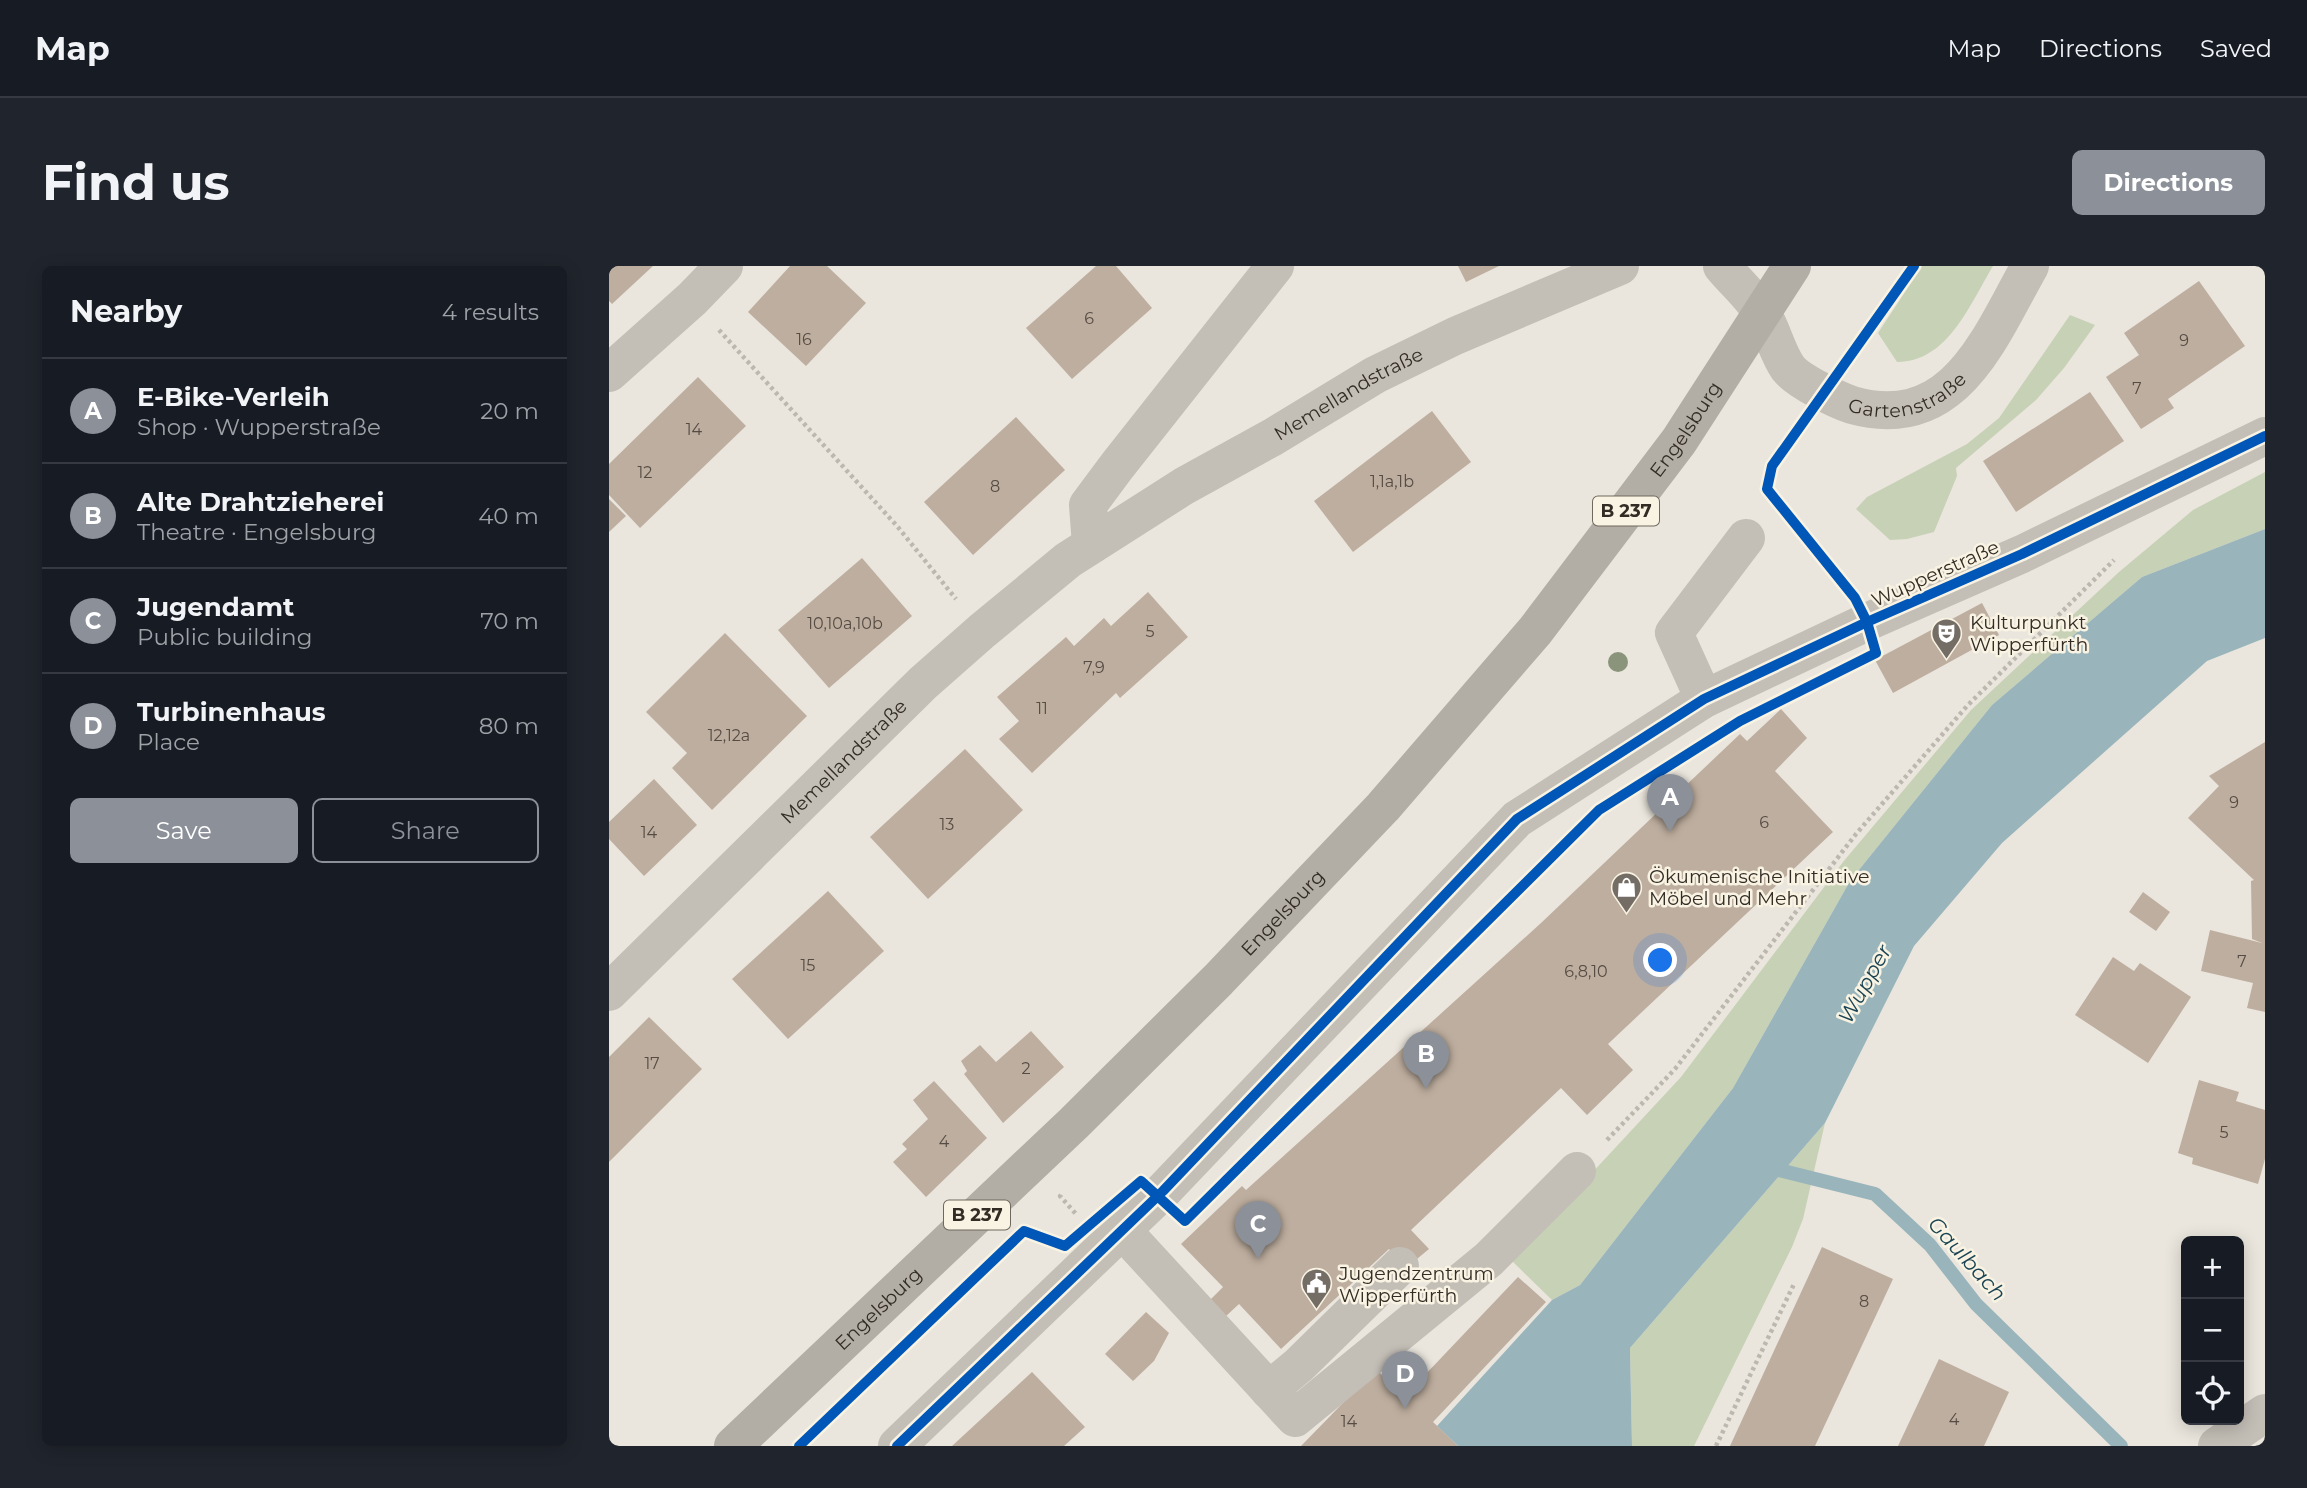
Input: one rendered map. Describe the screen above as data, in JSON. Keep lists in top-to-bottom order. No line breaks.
{"streets":{"main road":["Engelsburg","B 237"],"street":["Gartenstraße","Memellandstraße","Wupperstraße"]},"crossings":[["Gartenstraße","Engelsburg"],["Gartenstraße","B 237"],["Engelsburg","B 237"]],"water":["Wupper","Gaulbach"],"places":{"theatre":["Kulturpunkt Wipperfürth"],"shop":["Ökumenische Initiative Möbel und Mehr"],"public building":["Jugendzentrum Wipperfürth"]},"house_numbers":["6","16","9","7","14","12","1,1a,1b","8","10,10a,10b","5","7,9","11","12,12a","9","6","13","14","7","15","6,8,10","17","2","5","4","8","4","14"],"page":{"header":"Map","nav":["Map","Directions","Saved"],"buttons":["Directions",["Save","Share"]],"title":"Find us","heading":["Nearby","4 results"],"list":[{"mark":"A","name":"E-Bike-Verleih","note":"Shop · Wupperstraße","value":"20 m"},{"mark":"B","name":"Alte Drahtzieherei","note":"Theatre · Engelsburg","value":"40 m"},{"mark":"C","name":"Jugendamt","note":"Public building","value":"70 m"},{"mark":"D","name":"Turbinenhaus","note":"Place","value":"80 m"}],"pins":["A","B","C","D"],"map_buttons":["+","−"]}}
